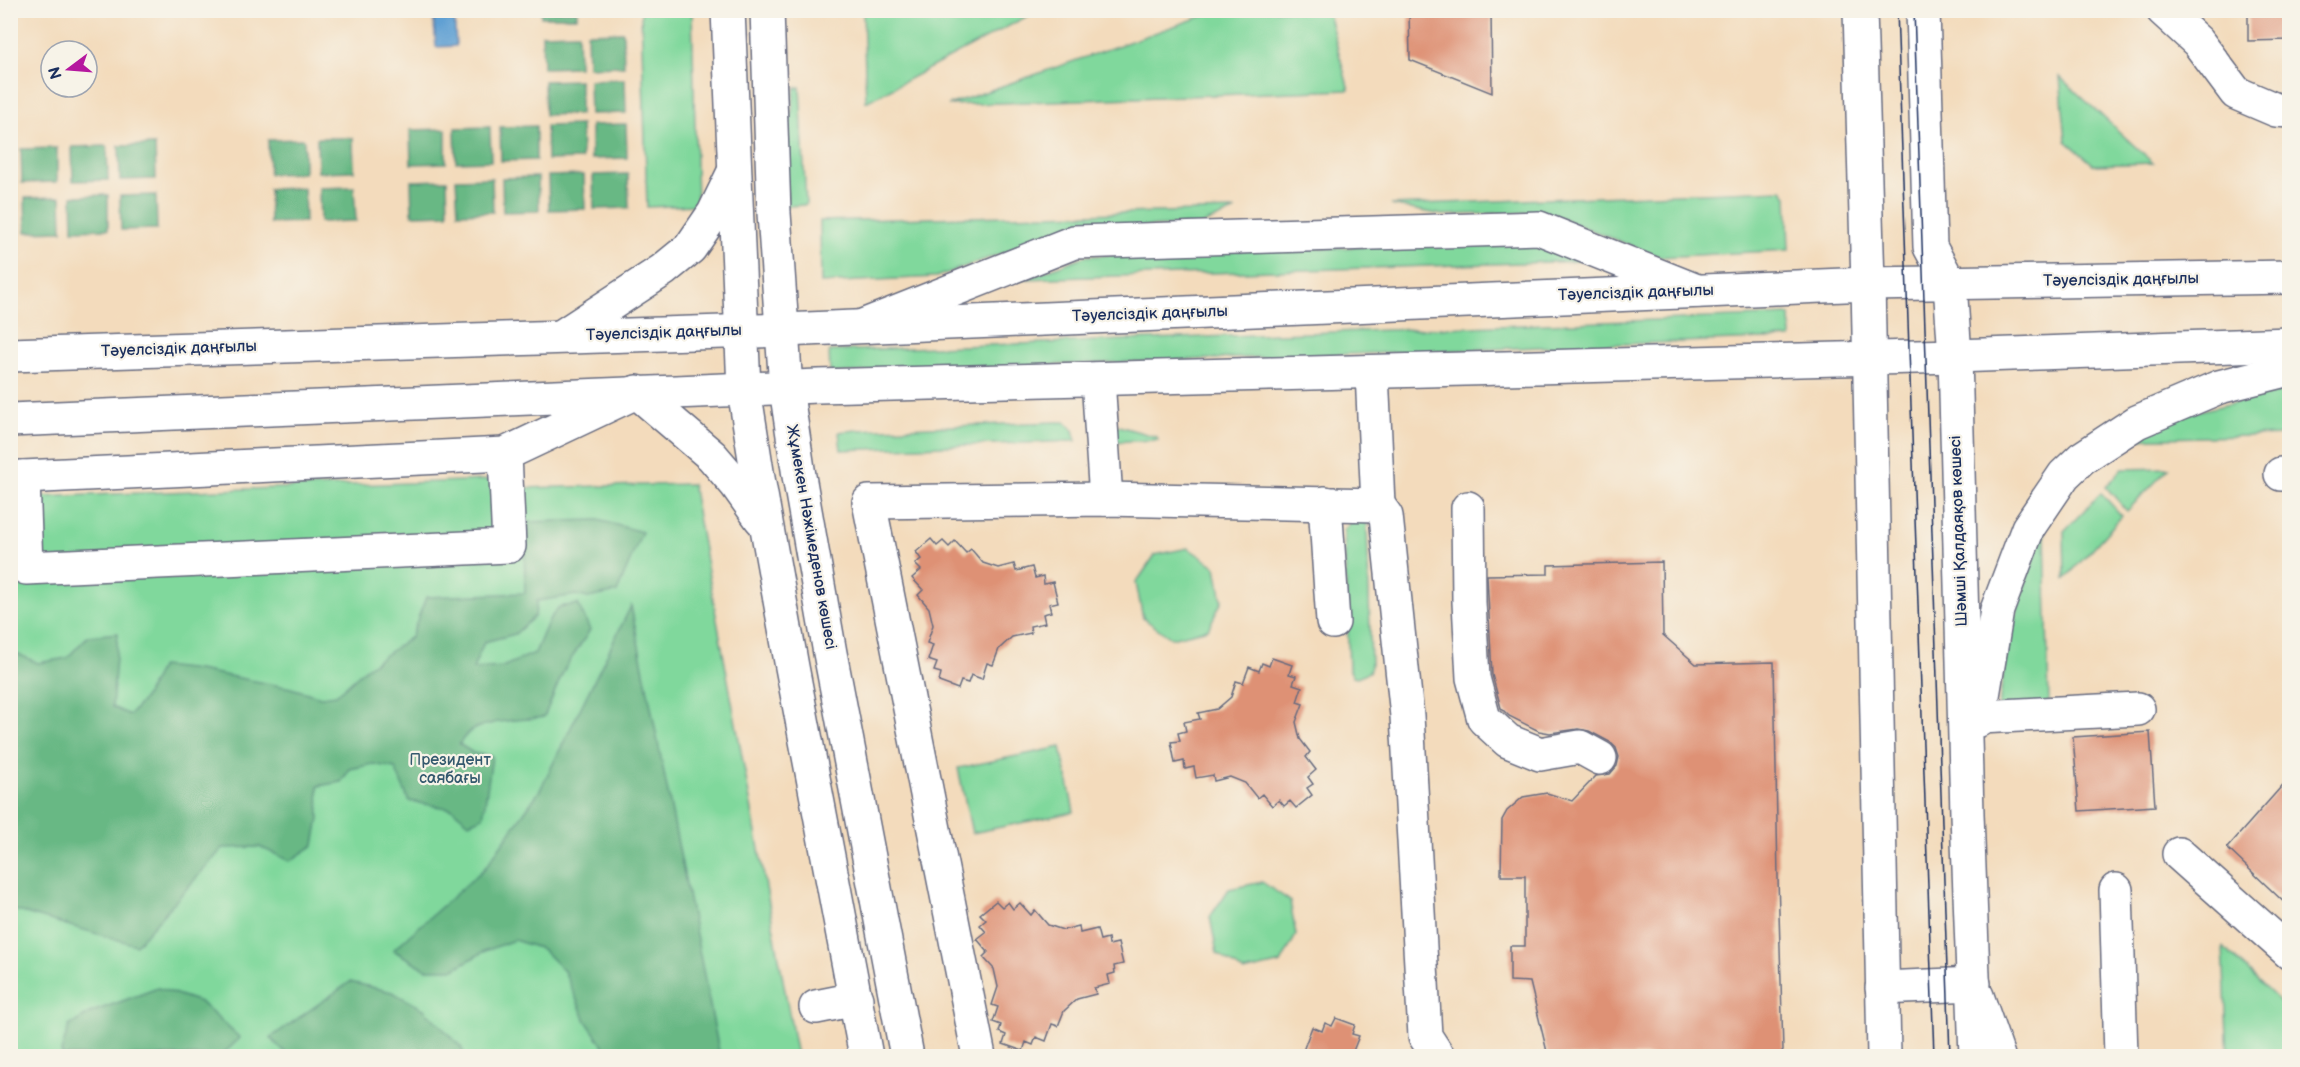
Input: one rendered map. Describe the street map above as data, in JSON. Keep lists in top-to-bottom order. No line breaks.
{"streets":{"main road":["Тәуелсіздік даңғылы","Шәмші Қалдаяқов көшесі","Жұмекен Нәжімеденов көшесі"]},"crossings":[["Тәуелсіздік даңғылы","Шәмші Қалдаяқов көшесі"],["Тәуелсіздік даңғылы","Жұмекен Нәжімеденов көшесі"]],"parks":["Президент саябағы"],"north":"left"}
